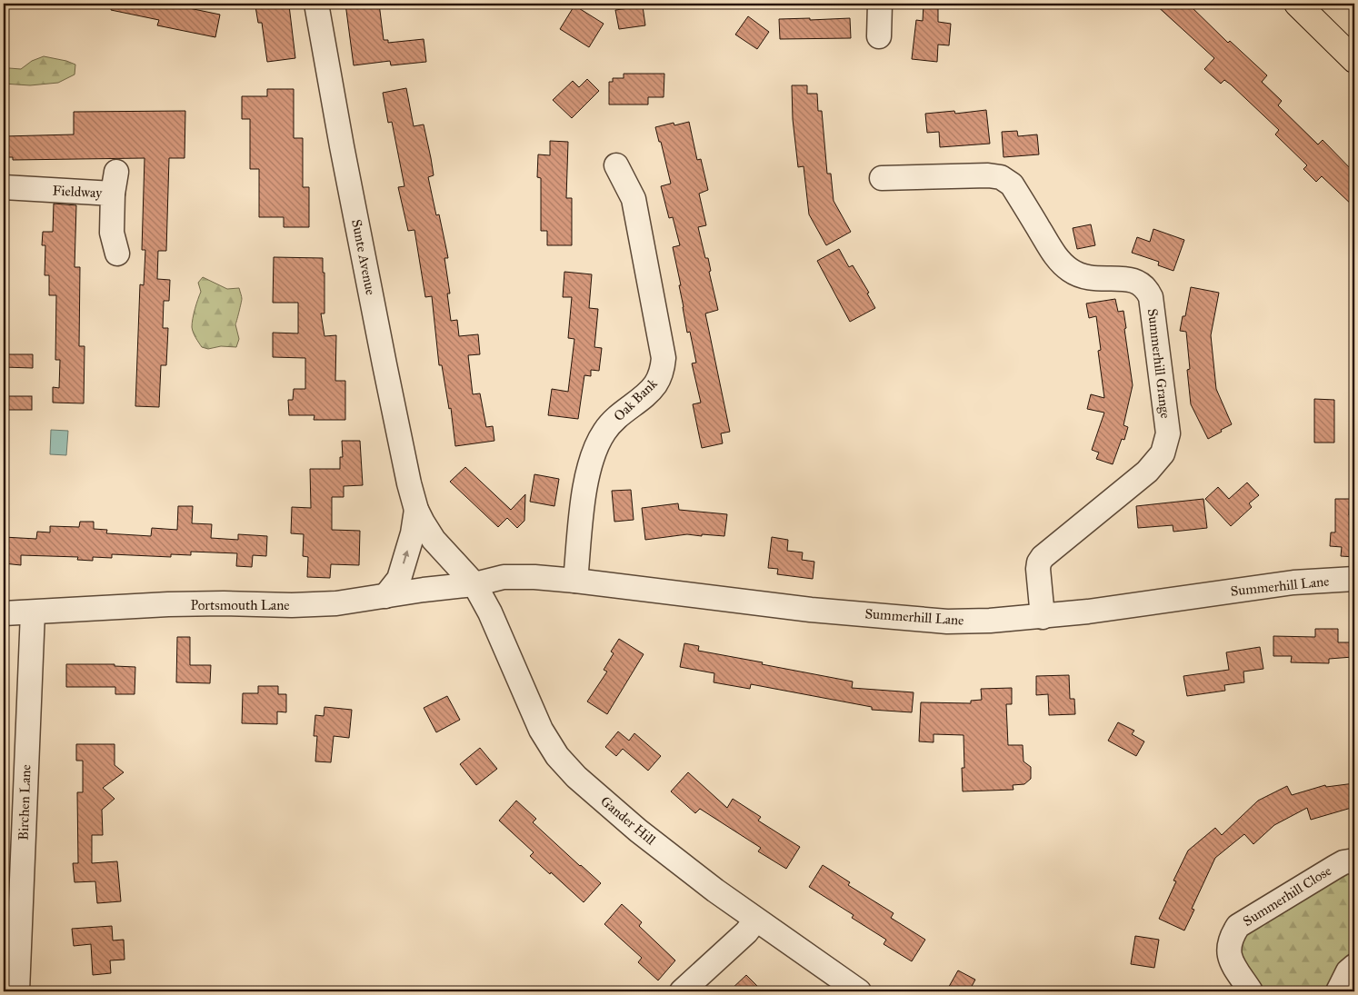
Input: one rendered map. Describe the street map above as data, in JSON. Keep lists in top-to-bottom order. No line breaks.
{"streets":{"street":["Fieldway","Sunte Avenue","Summerhill Grange","Oak Bank","Summerhill Lane","Portsmouth Lane","Birchen Lane","Gander Hill","Summerhill Close"]},"crossings":[["Sunte Avenue","Summerhill Lane"],["Sunte Avenue","Portsmouth Lane"],["Sunte Avenue","Gander Hill"],["Summerhill Grange","Summerhill Lane"],["Oak Bank","Summerhill Lane"],["Summerhill Lane","Portsmouth Lane"],["Summerhill Lane","Gander Hill"],["Portsmouth Lane","Birchen Lane"],["Portsmouth Lane","Gander Hill"]]}
